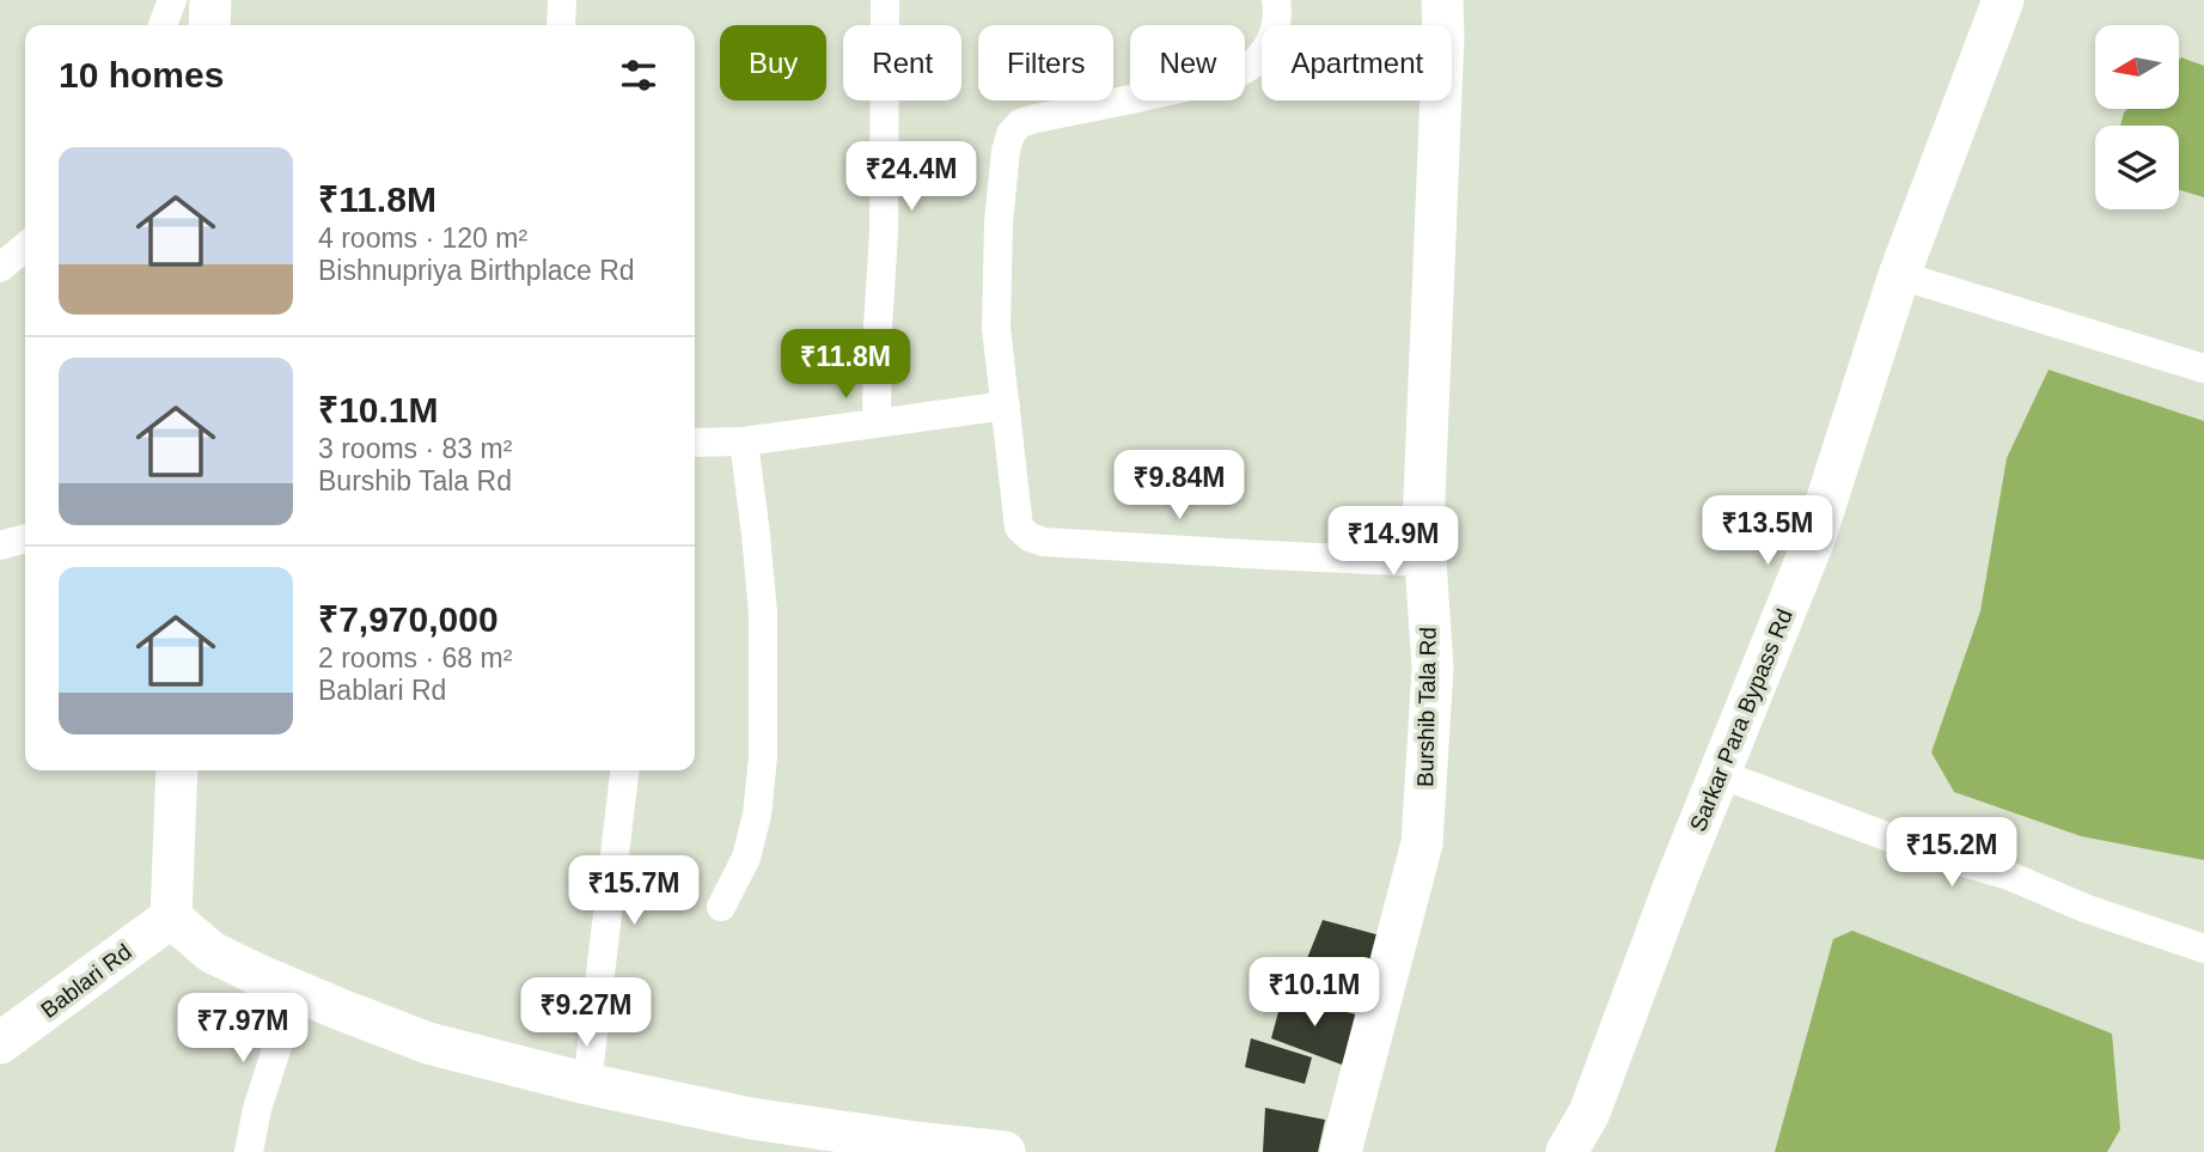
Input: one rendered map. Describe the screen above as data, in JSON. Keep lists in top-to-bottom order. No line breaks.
{"streets":{"main road":["Burshib Tala Rd","Sarkar Para Bypass Rd","Bablari Rd"]},"north":"left","page":{"chip":["Buy","Rent","Filters","New","Apartment"],"heading":"10 homes","list":[{"name":"₹11.8M","note":"4 rooms · 120 m² · Bishnupriya Birthplace Rd"},{"name":"₹10.1M","note":"3 rooms · 83 m² · Burshib Tala Rd"},{"name":"₹7,970,000","note":"2 rooms · 68 m² · Bablari Rd"}],"price":["₹24.4M","₹11.8M","₹9.84M","₹13.5M","₹14.9M","₹15.2M","₹15.7M","₹10.1M","₹9.27M","₹7.97M"]}}
